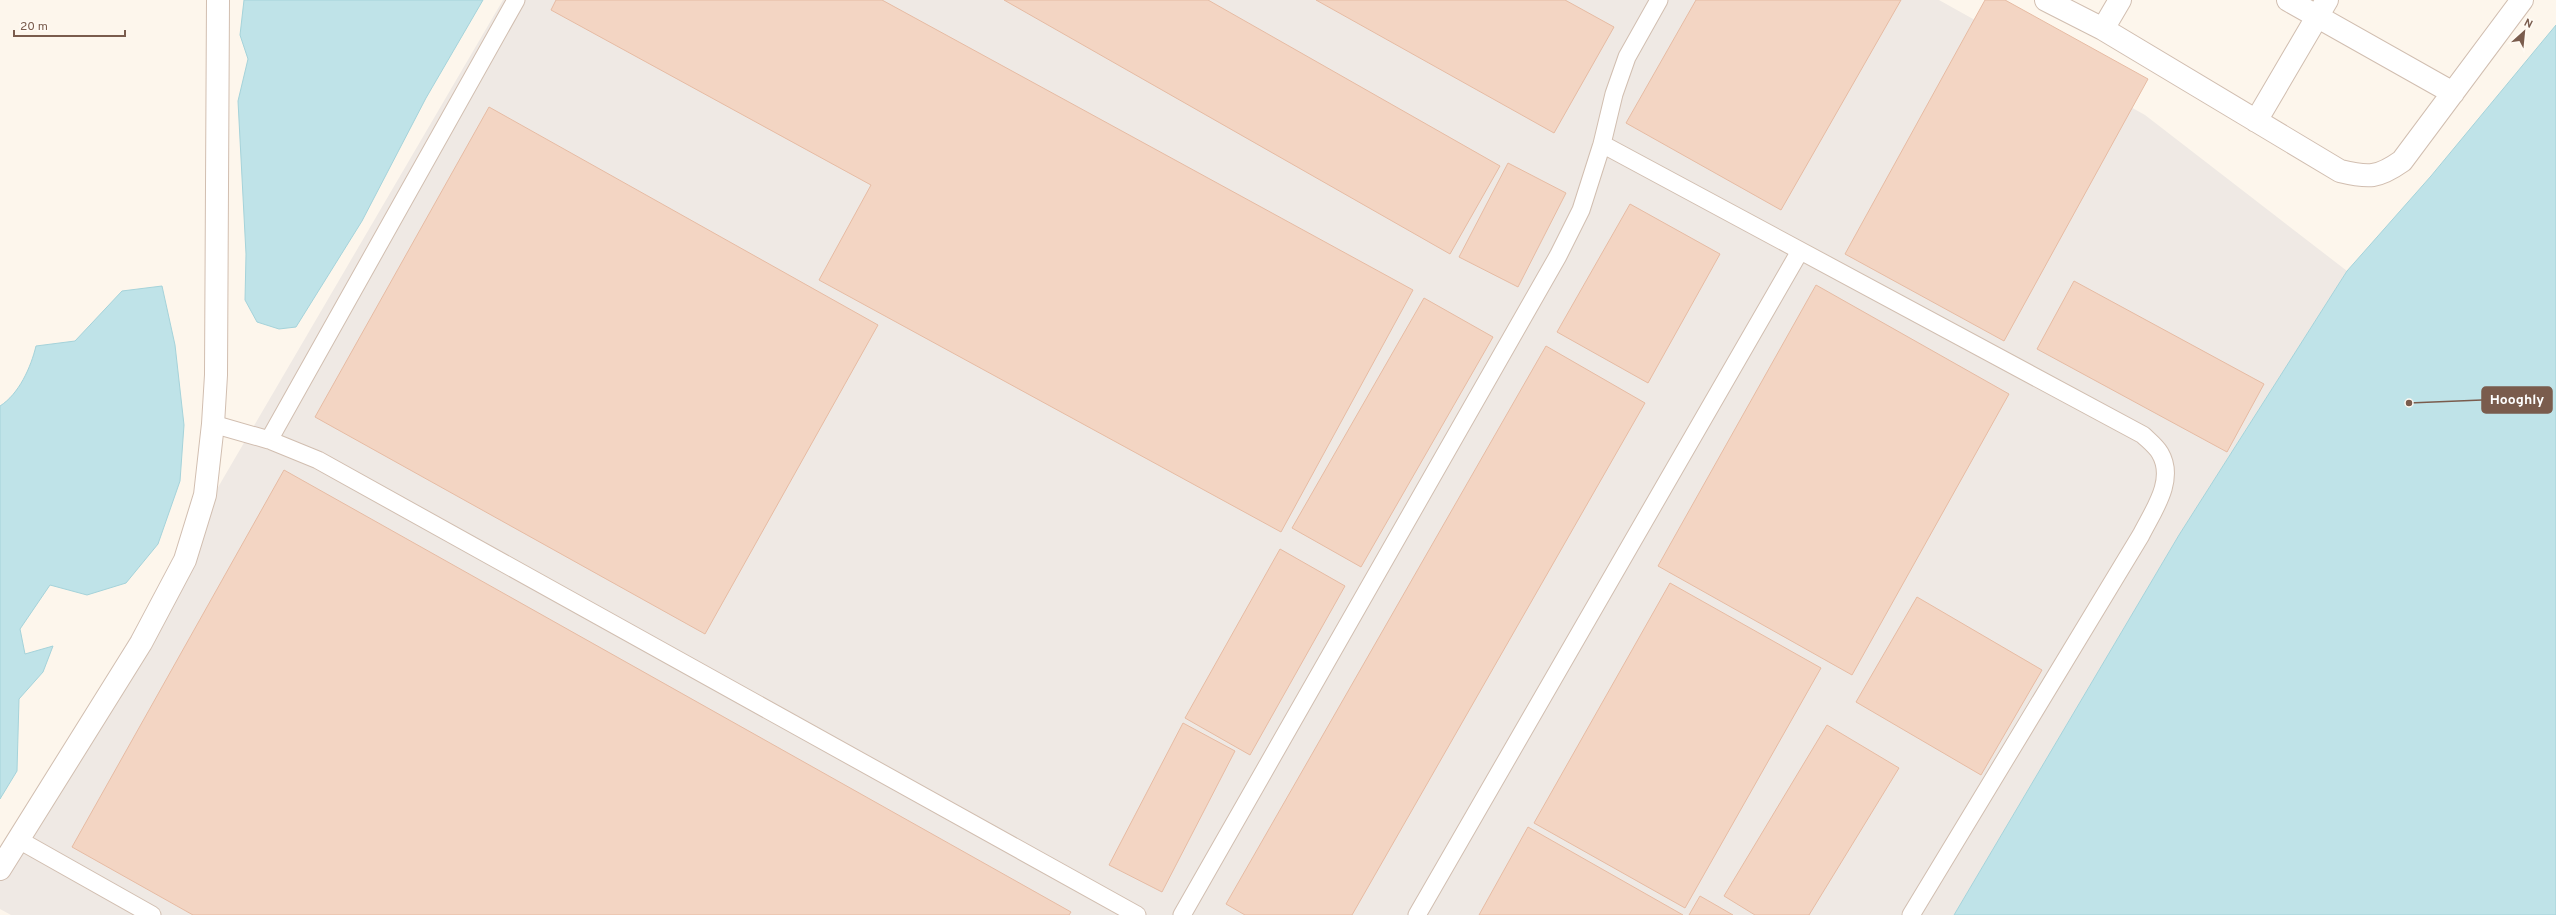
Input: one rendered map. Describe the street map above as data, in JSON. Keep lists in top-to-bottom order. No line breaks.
{"places":["Hooghly"],"scale_bar":"20 m","north":"top right"}
